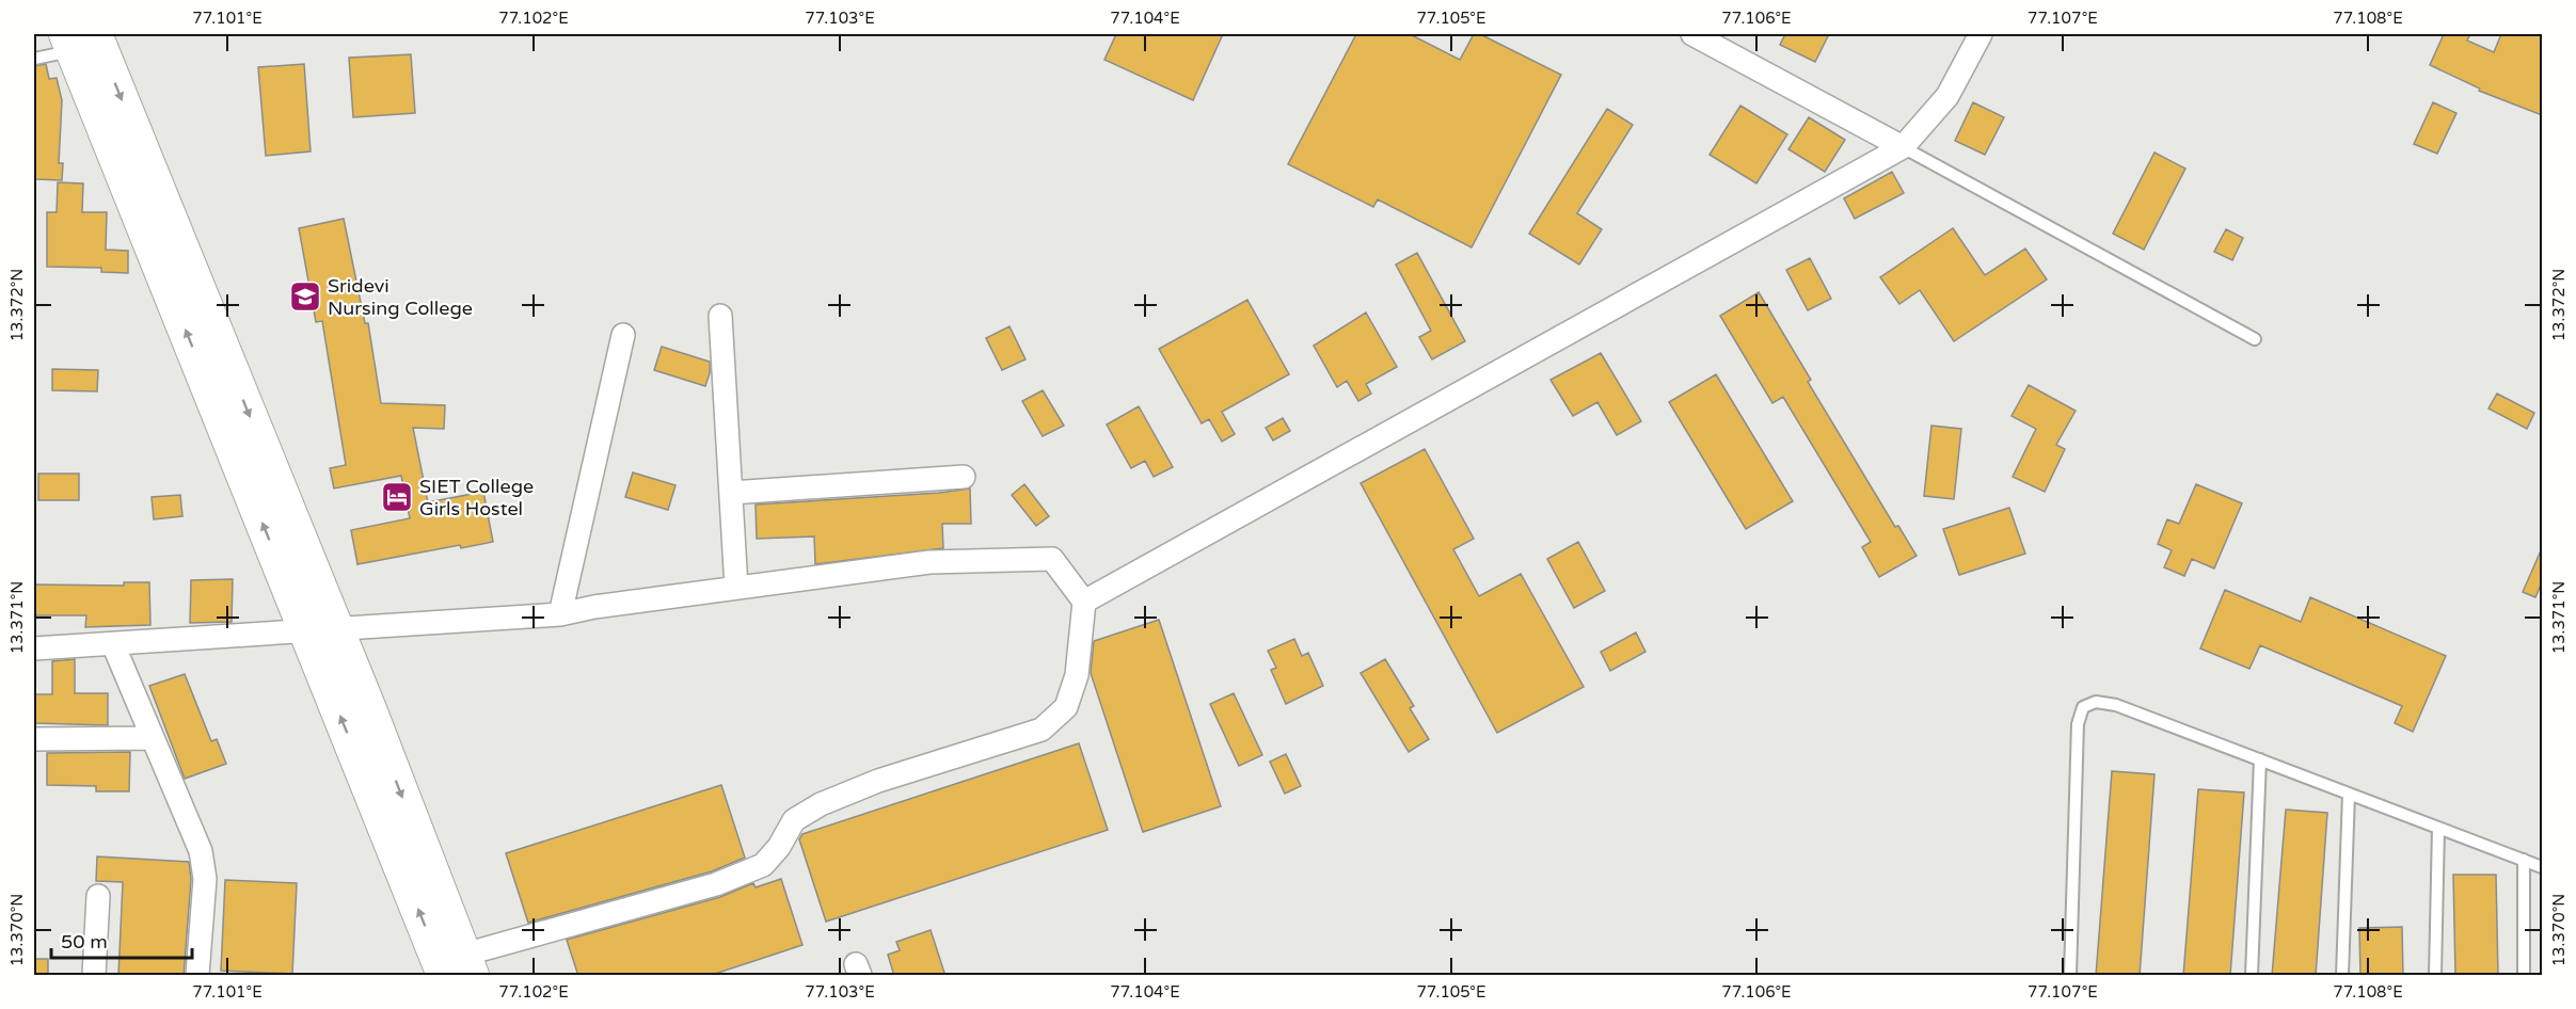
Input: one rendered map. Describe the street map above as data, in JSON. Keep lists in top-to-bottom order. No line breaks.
{"places":{"school or university":["Sridevi Nursing College"],"hotel":["SIET College Girls Hostel"]},"scale_bar":"50 m","coordinates":["77.101°E","77.102°E","77.103°E","77.104°E","77.105°E","77.106°E","77.107°E","77.108°E","13.372°N","13.371°N","13.370°N"]}
